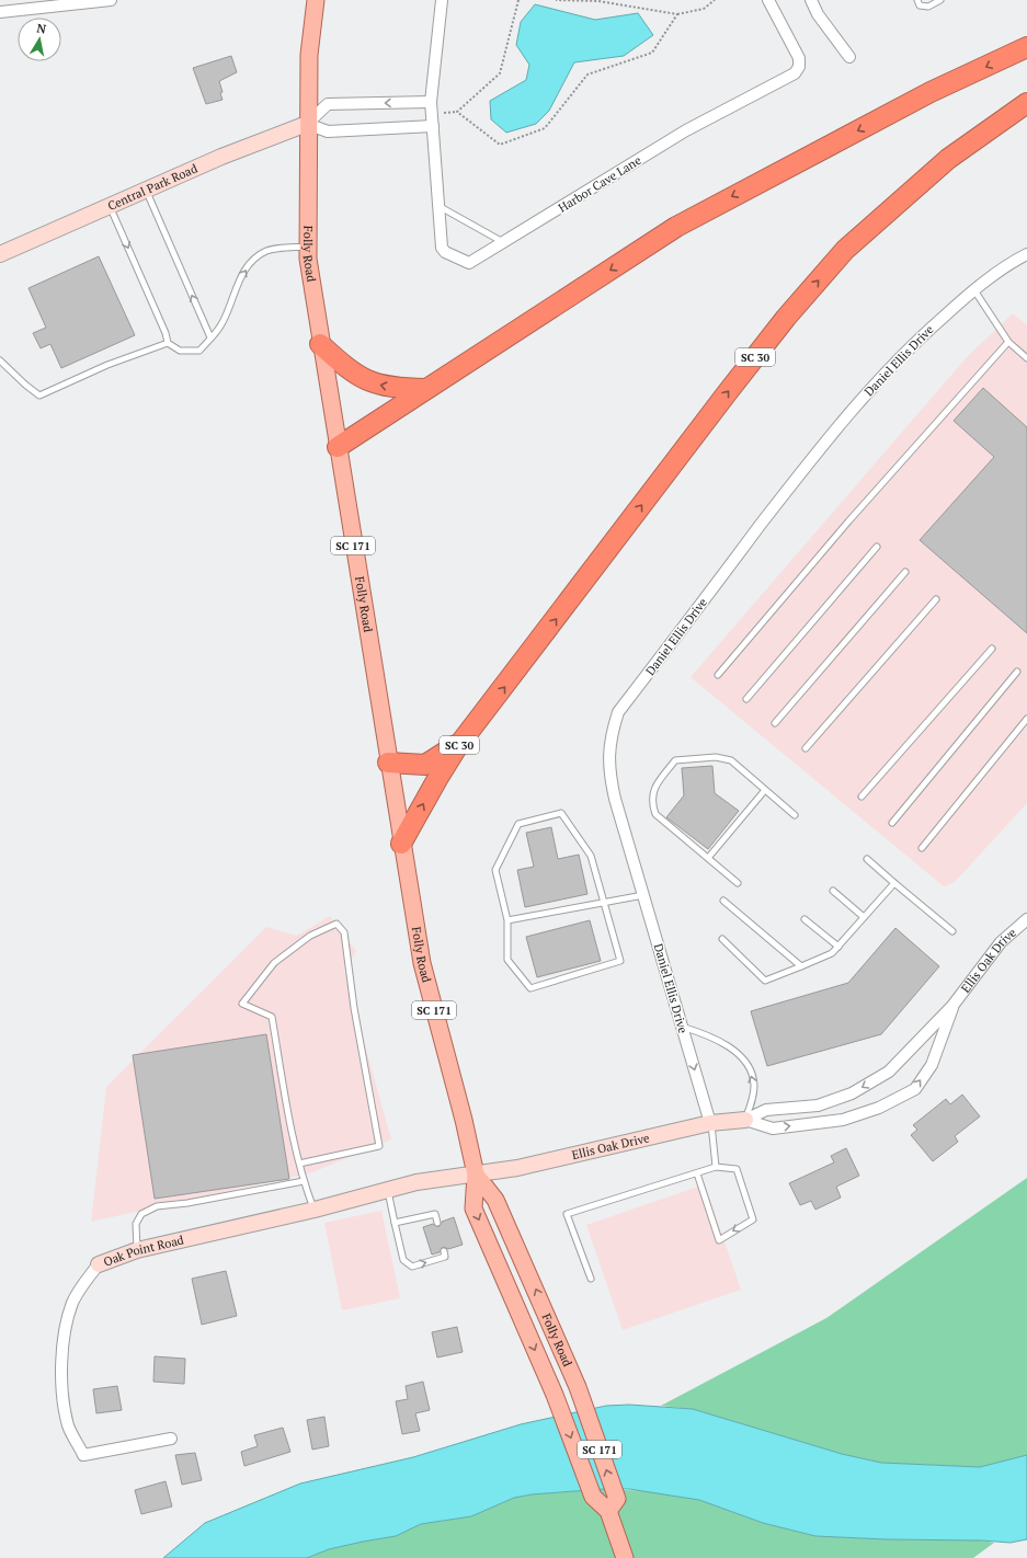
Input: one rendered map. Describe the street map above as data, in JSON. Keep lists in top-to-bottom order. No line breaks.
{"streets":{"highway":["SC 30"],"main road":["Folly Road","SC 171"],"street":["Harbor Cave Lane","Central Park Road","Daniel Ellis Drive","Ellis Oak Drive","Oak Point Road"]},"crossings":[["Central Park Road","Folly Road"],["Folly Road","SC 30"],["Folly Road","Ellis Oak Drive"],["Folly Road","Oak Point Road"],["Daniel Ellis Drive","Ellis Oak Drive"],["Ellis Oak Drive","Oak Point Road"]],"north":"top"}
